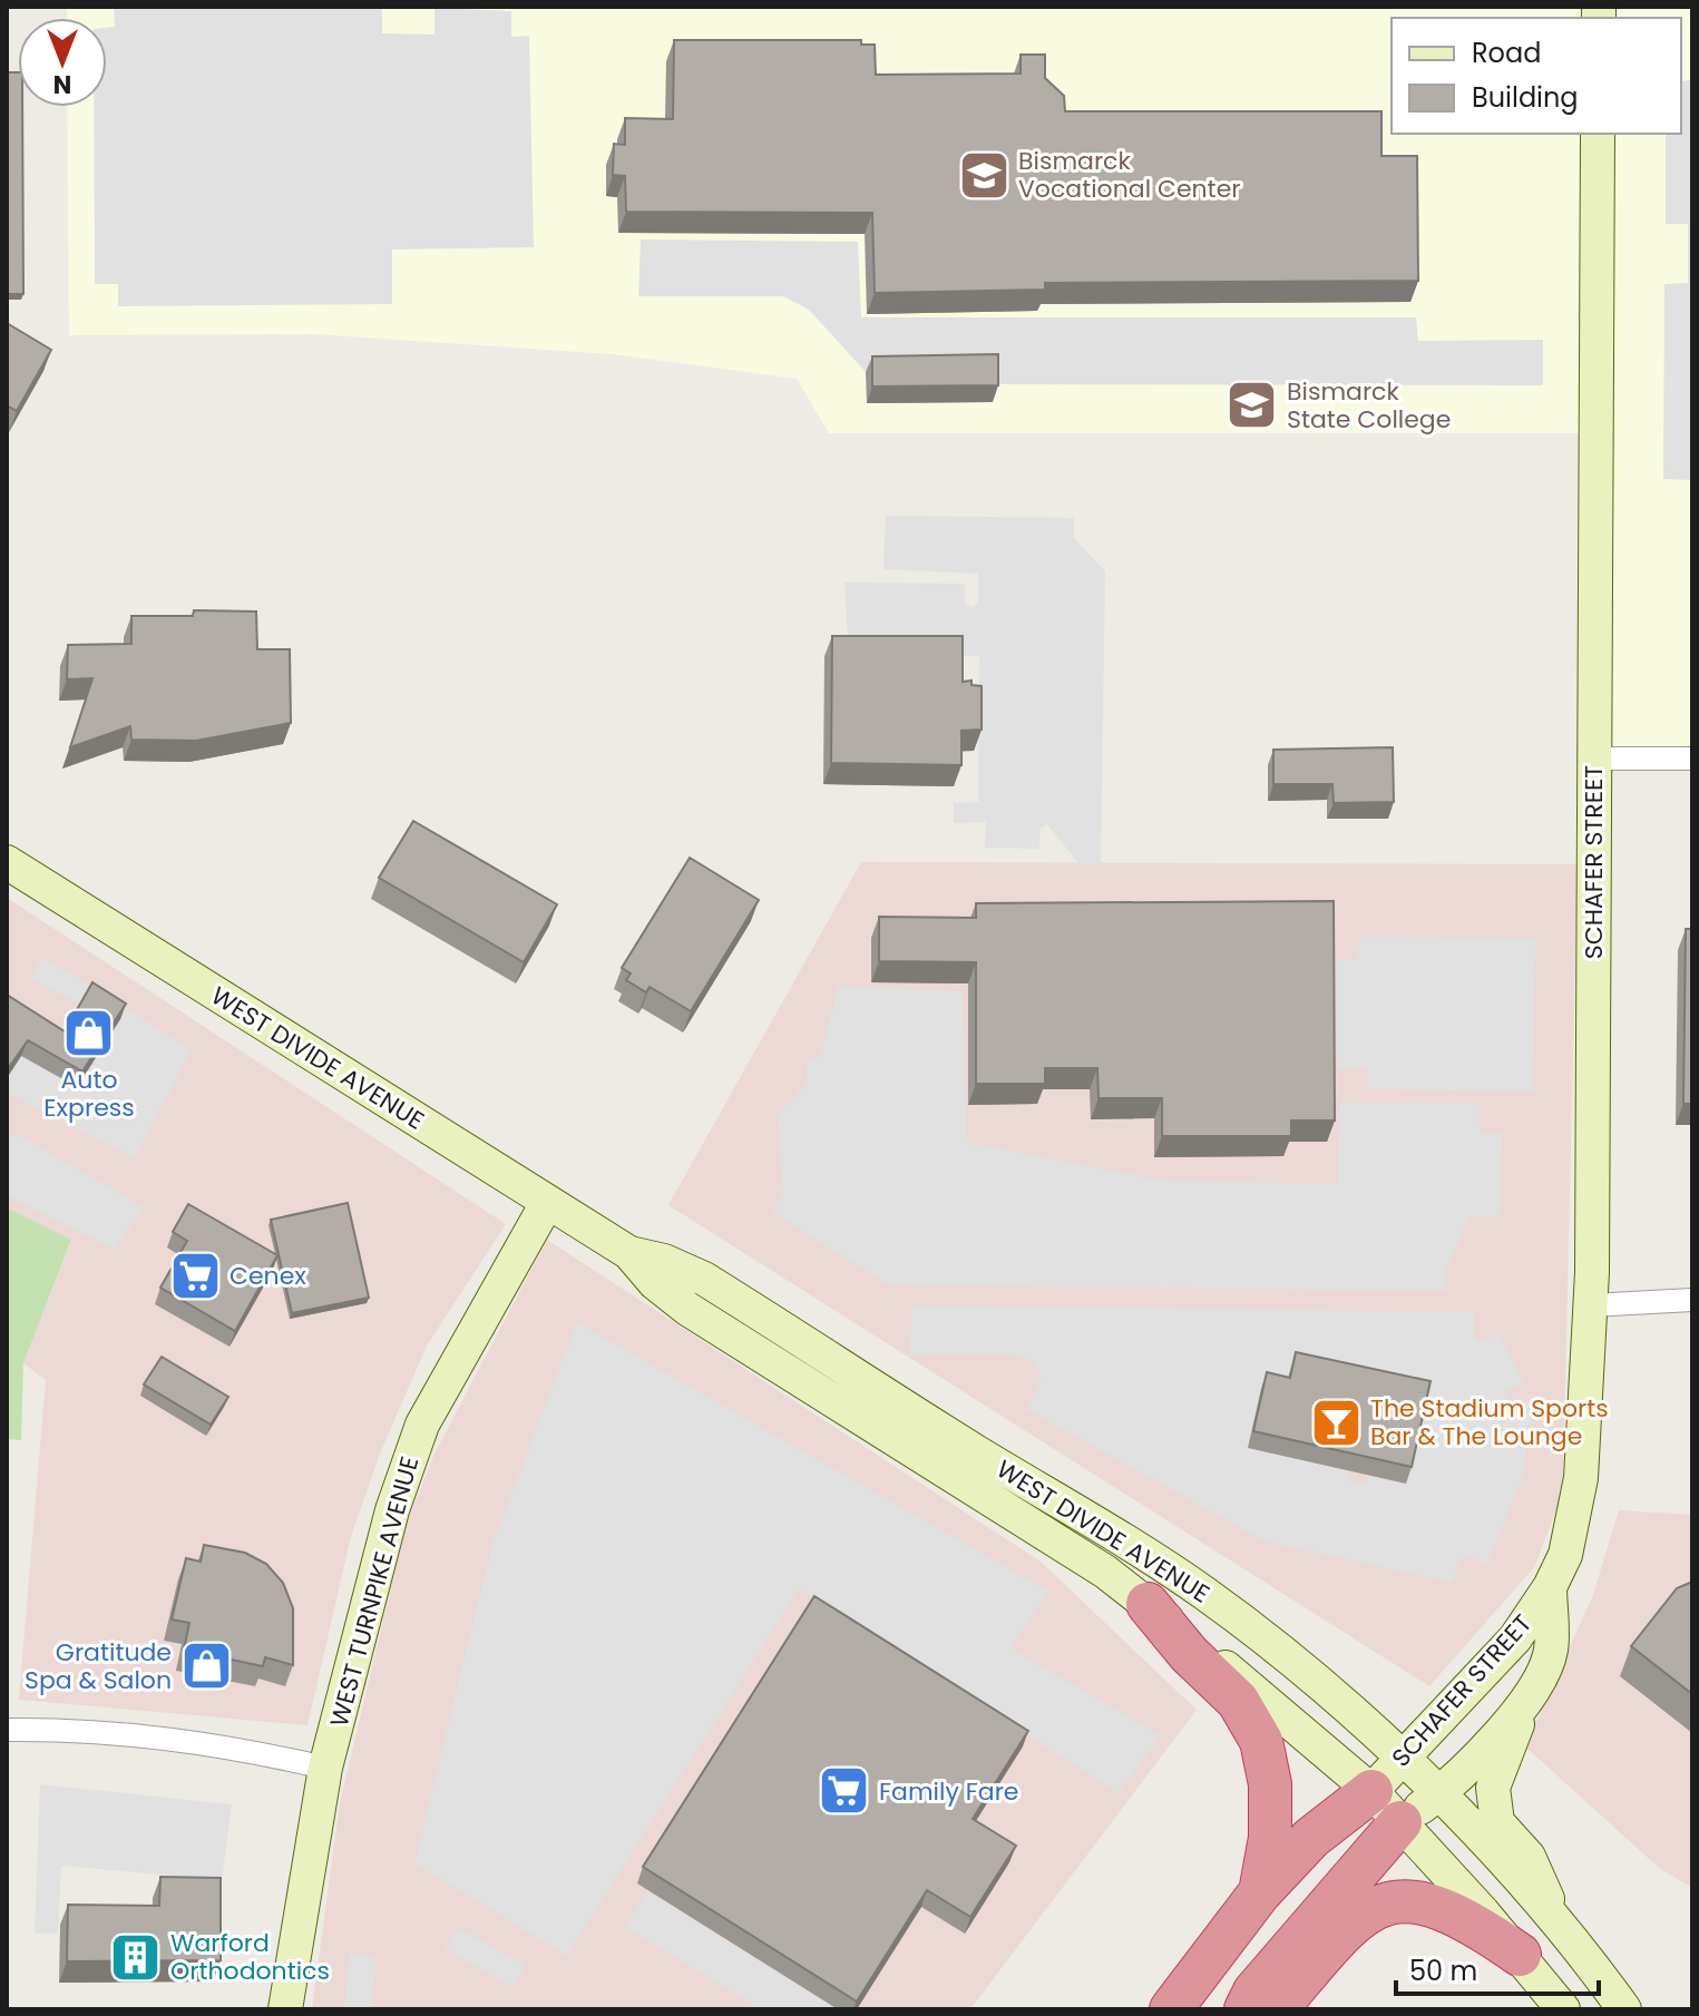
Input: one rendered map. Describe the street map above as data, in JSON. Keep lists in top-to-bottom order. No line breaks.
{"streets":{"street":["SCHAFER STREET","WEST DIVIDE AVENUE","WEST TURNPIKE AVENUE"]},"crossings":[["SCHAFER STREET","WEST DIVIDE AVENUE"],["WEST DIVIDE AVENUE","WEST TURNPIKE AVENUE"]],"places":{"school or university":["Bismarck Vocational Center","Bismarck State College"],"shop":["Auto Express","Gratitude Spa & Salon"],"supermarket":["Cenex","Family Fare"],"bar":["The Stadium Sports Bar & The Lounge"],"building":["Warford Orthodontics"]},"legend":["Road","Building"],"scale_bar":"50 m","north":"bottom"}
